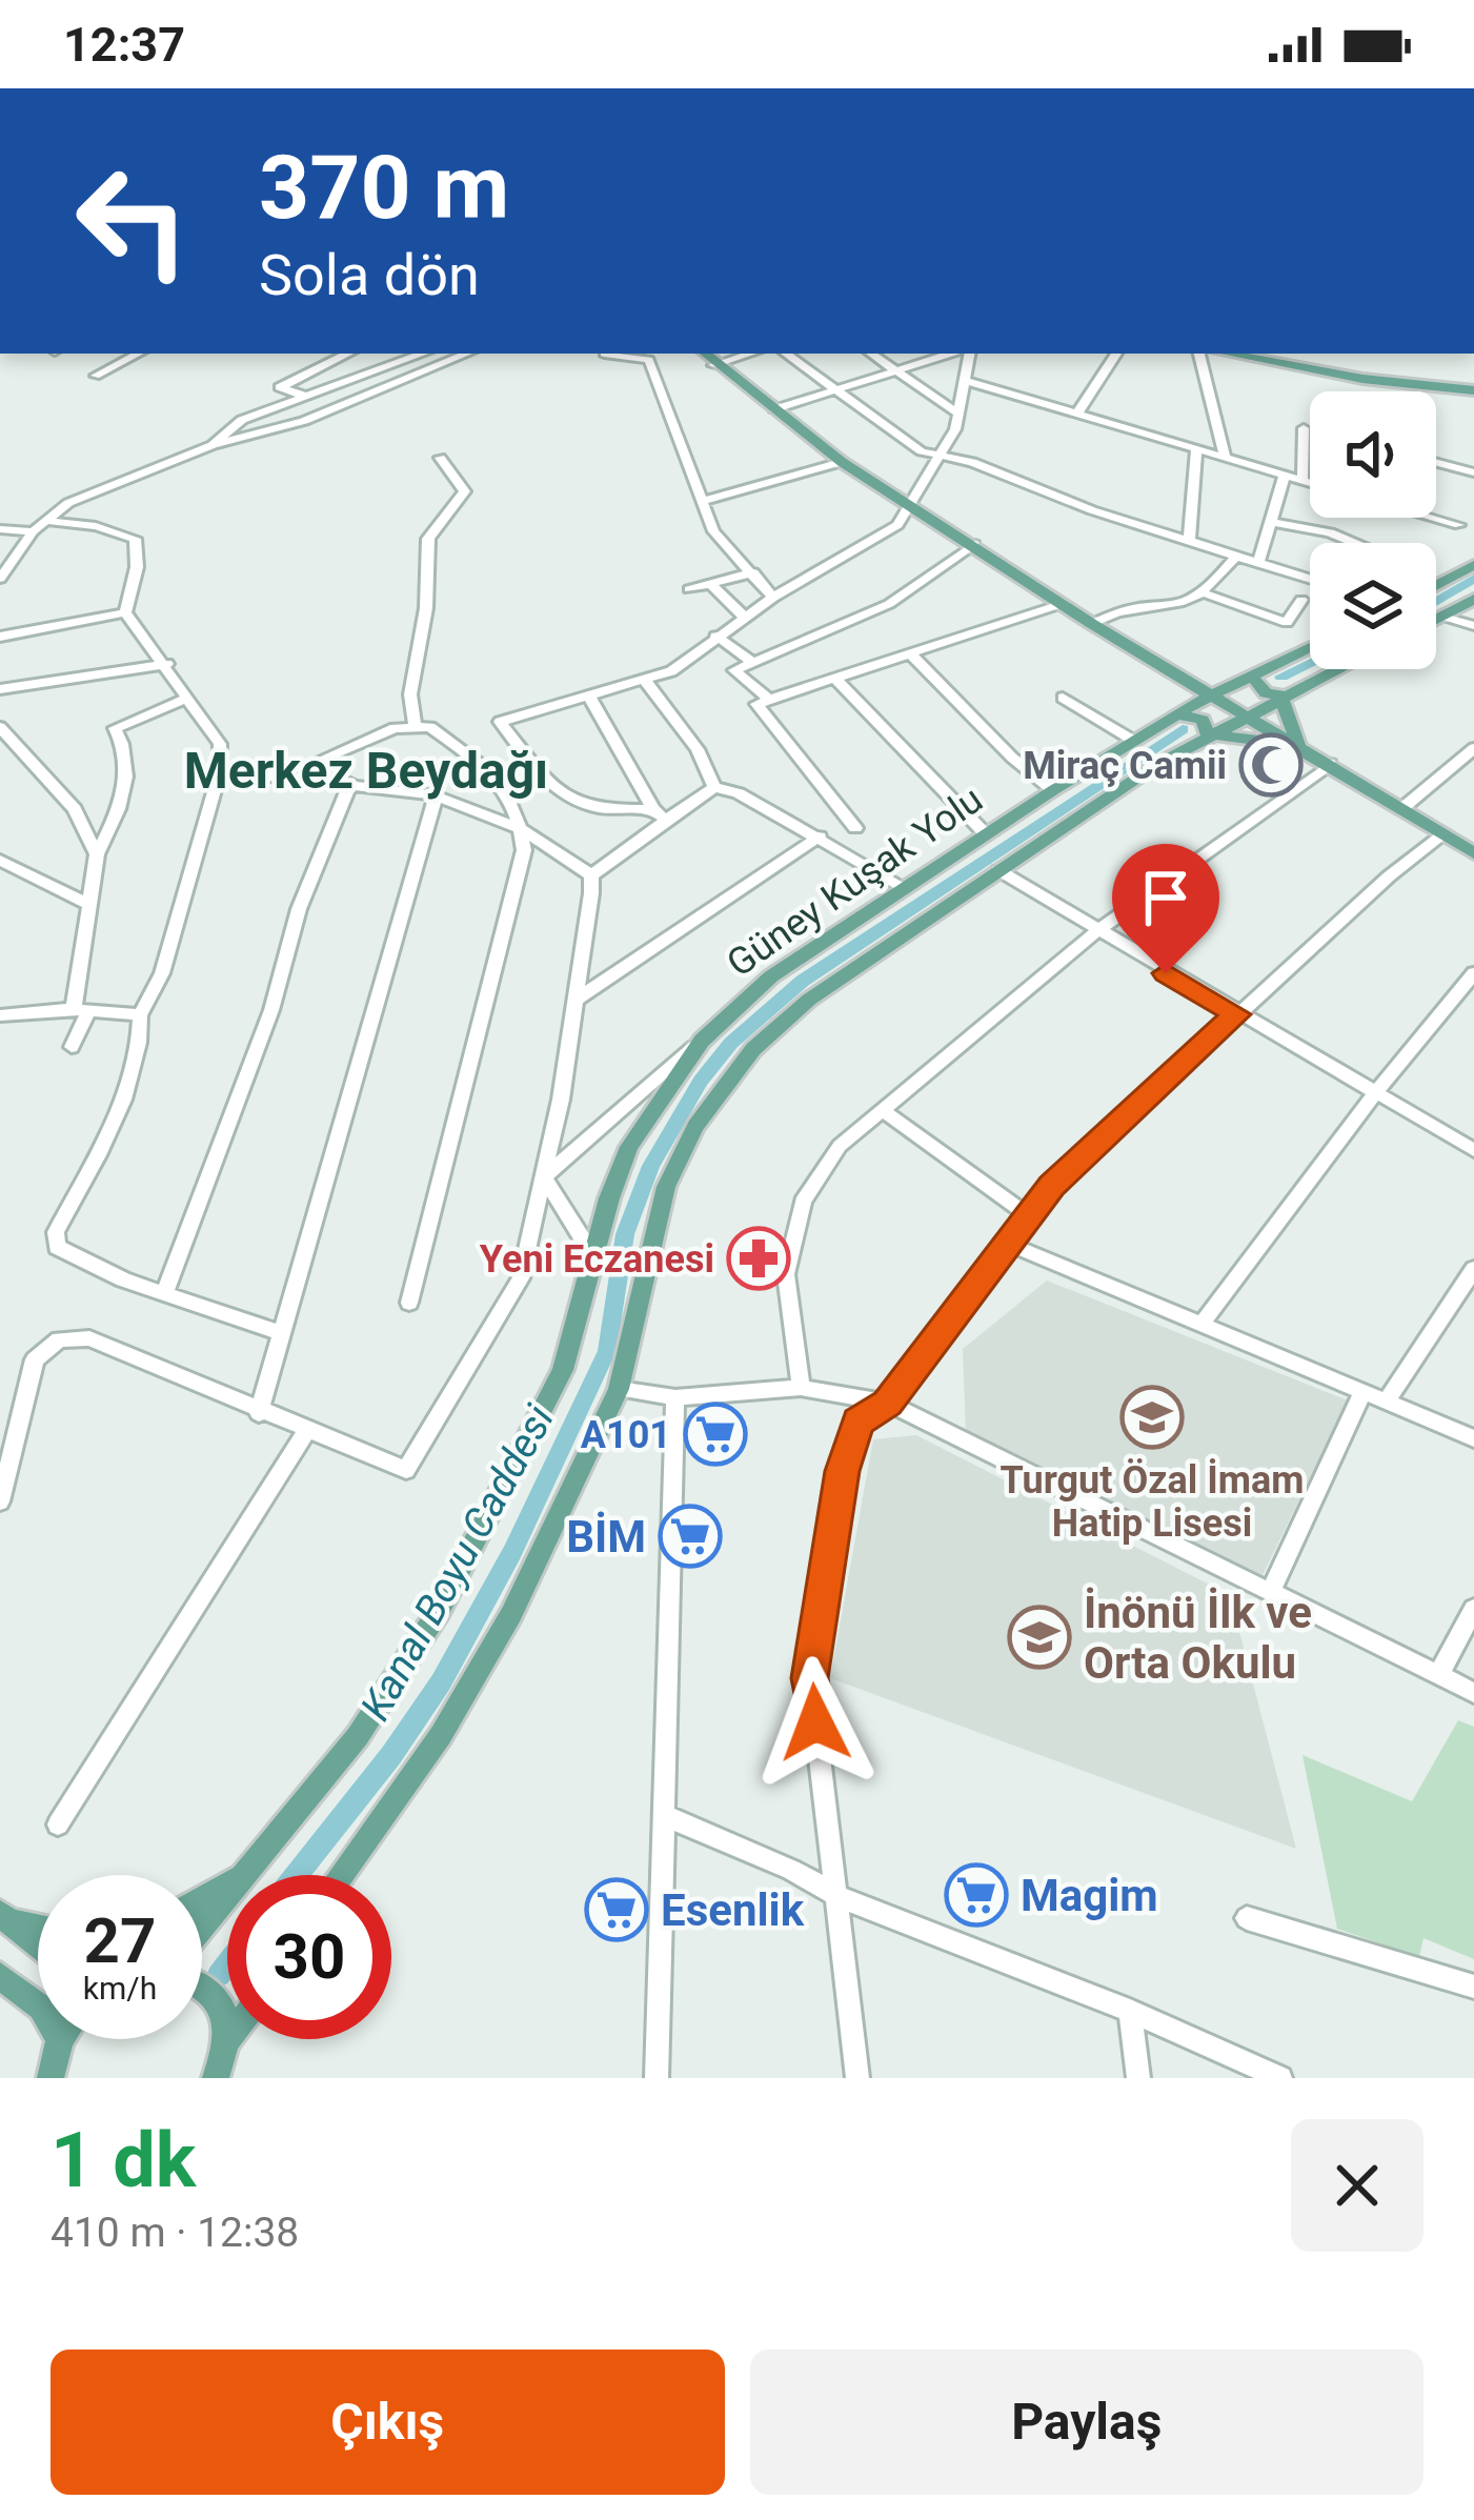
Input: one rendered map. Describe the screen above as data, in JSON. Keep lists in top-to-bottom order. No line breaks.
{"streets":{"main road":["Güney Kuşak Yolu"]},"districts":["Merkez Beydağı"],"water":["Kanal Boyu Caddesi"],"places":{"mosque":["Miraç Camii"],"pharmacy":["Yeni Eczanesi"],"school or university":["Turgut Özal İmam Hatip Lisesi","İnönü İlk ve Orta Okulu"],"supermarket":["A101","BİM","Magim","Esenlik"]},"page":{"status":"12:37","turn":["370 m","Sola dön"],"speed":"27 km/h","limit":"30","heading":["1 dk","410 m · 12:38"],"buttons":["Çıkış","Paylaş"]}}
